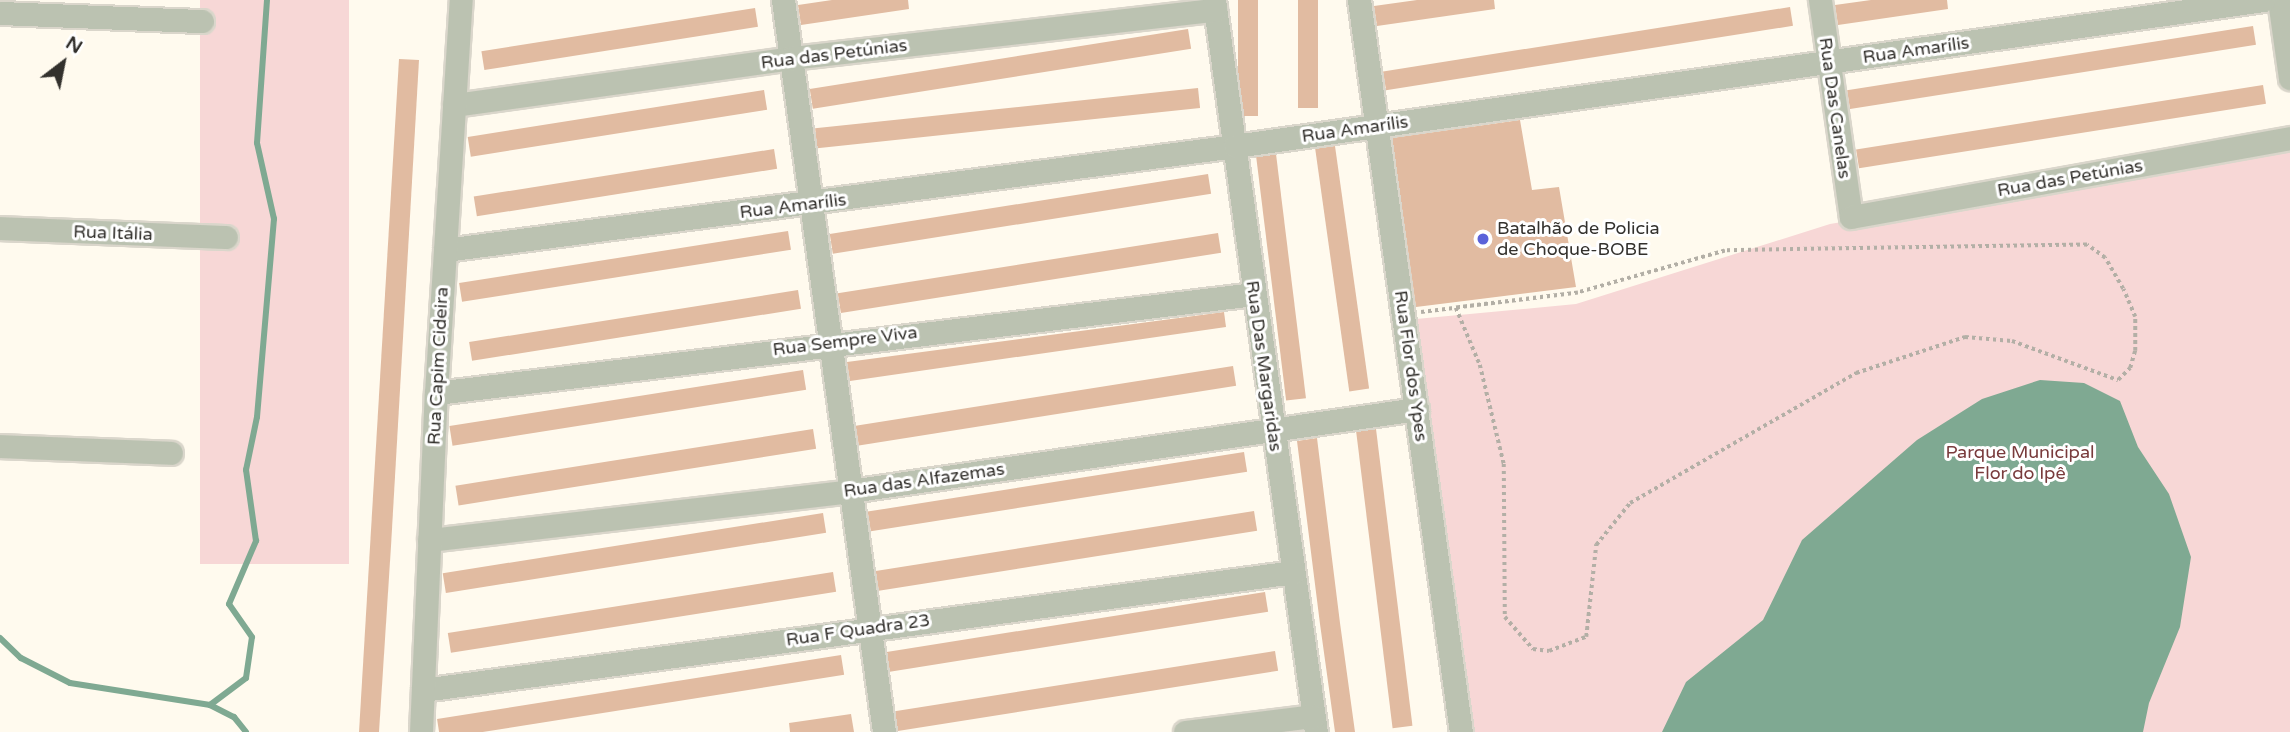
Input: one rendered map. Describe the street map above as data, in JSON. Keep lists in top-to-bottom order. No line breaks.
{"streets":{"street":["Rua Amarílis","Rua das Petúnias","Rua Das Canelas","Rua Itália","Rua Sempre Viva","Rua Capim Cideira","Rua Das Margaridas","Rua Flor dos Ypes","Rua das Alfazemas","Rua F Quadra 23"]},"crossings":[["Rua Amarílis","Rua Das Canelas"],["Rua Amarílis","Rua Capim Cideira"],["Rua Amarílis","Rua Das Margaridas"],["Rua Amarílis","Rua Flor dos Ypes"],["Rua das Petúnias","Rua Das Canelas"],["Rua das Petúnias","Rua Capim Cideira"],["Rua das Petúnias","Rua Das Margaridas"],["Rua Sempre Viva","Rua Capim Cideira"],["Rua Sempre Viva","Rua Das Margaridas"],["Rua Capim Cideira","Rua das Alfazemas"],["Rua Capim Cideira","Rua F Quadra 23"],["Rua Das Margaridas","Rua das Alfazemas"],["Rua Das Margaridas","Rua F Quadra 23"],["Rua Flor dos Ypes","Rua das Alfazemas"]],"parks":["Parque Municipal Flor do Ipê"],"places":["Batalhão de Policia de Choque-BOBE"],"north":"top right"}
